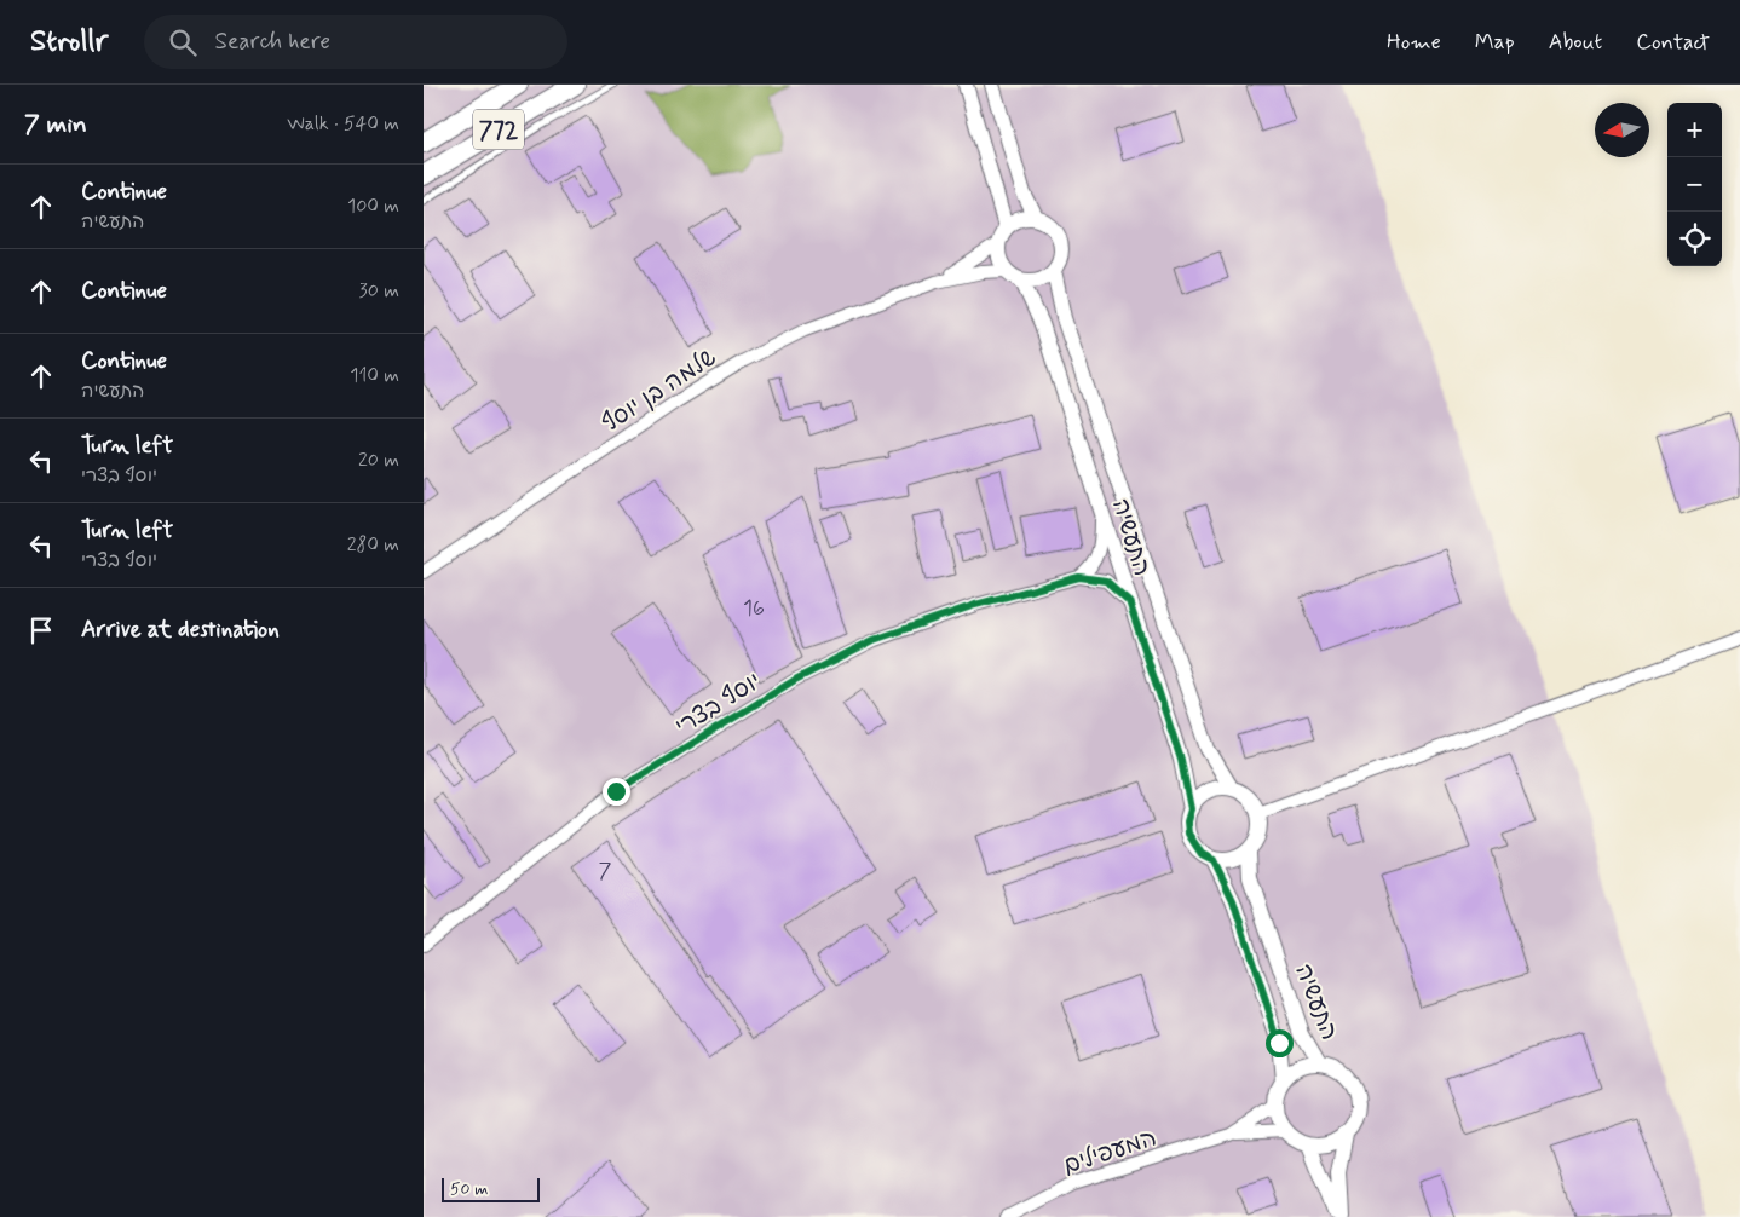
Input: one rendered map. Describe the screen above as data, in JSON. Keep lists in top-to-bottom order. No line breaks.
{"streets":{"main road":["772"],"street":["שלמה בן יוסף","התעשיה","יוסף בצרי","המעפילים"]},"crossings":[["שלמה בן יוסף","התעשיה"],["התעשיה","יוסף בצרי"],["התעשיה","המעפילים"]],"house_numbers":["16","7"],"scale_bar":"50 m","north":"left","page":{"header":"Strollr","search":"Search here","nav":["Home","Map","About","Contact"],"heading":["7 min","Walk · 540 m"],"map_buttons":["+","−"],"list":[["Continue","התעשיה","100 m"],["Continue","30 m"],["Continue","התעשיה","110 m"],["Turn left","יוסף בצרי","20 m"],["Turn left","יוסף בצרי","280 m"],"Arrive at destination"],"scale":"50 m"}}
